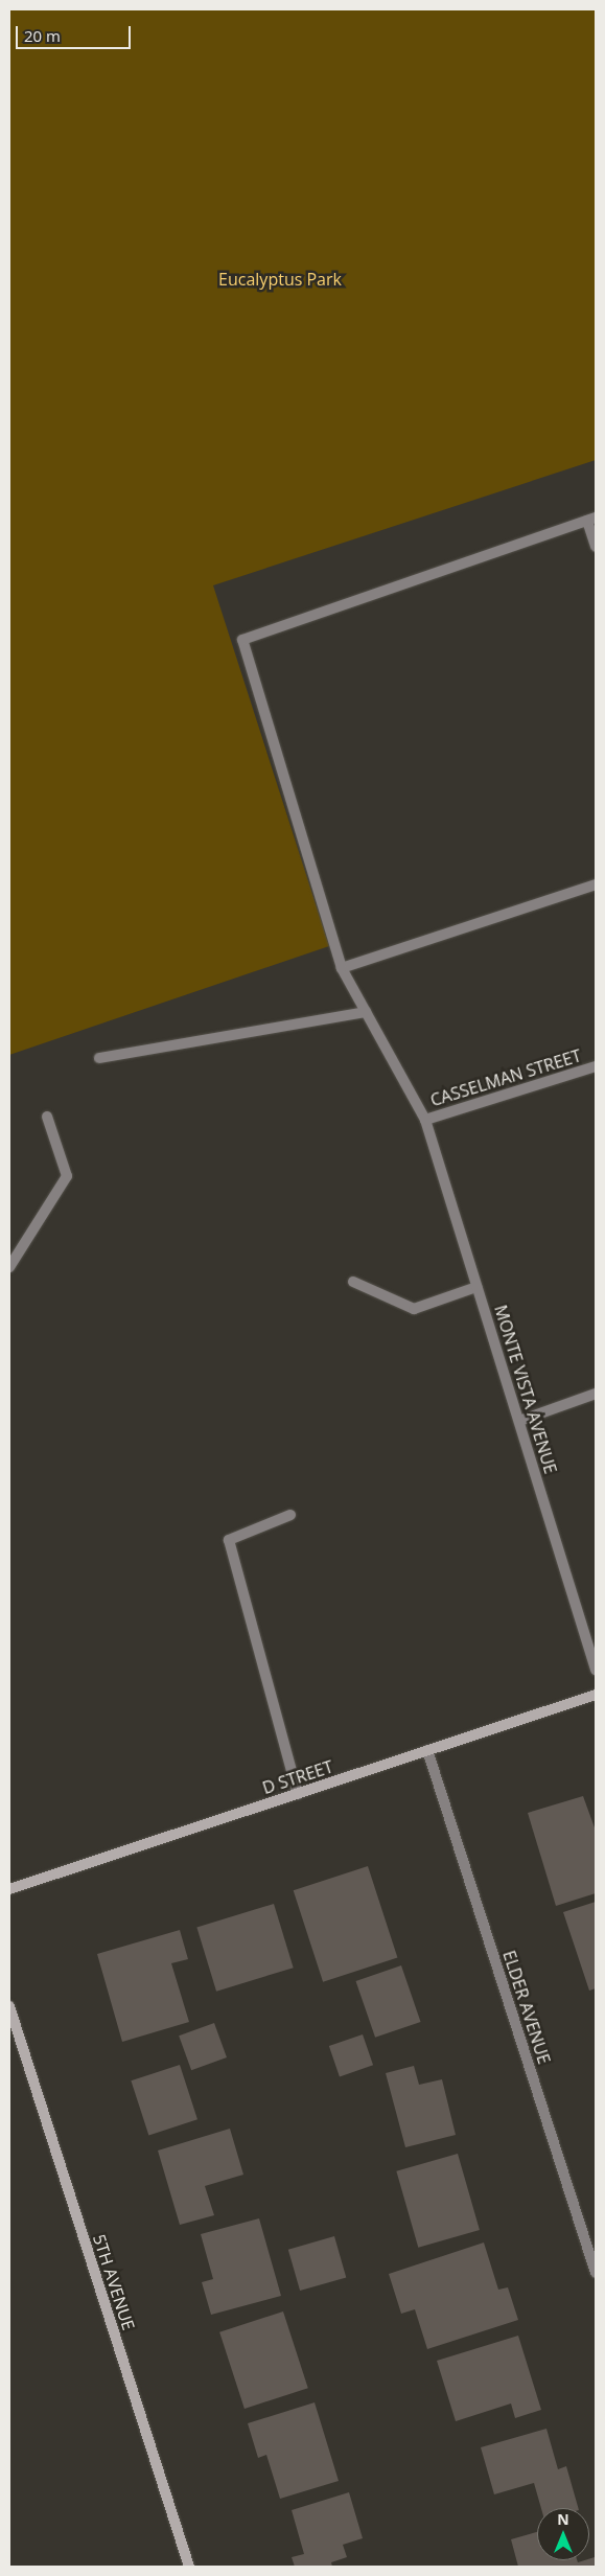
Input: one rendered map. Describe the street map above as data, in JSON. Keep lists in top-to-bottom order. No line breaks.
{"streets":{"street":["CASSELMAN STREET","MONTE VISTA AVENUE","D STREET","ELDER AVENUE","5TH AVENUE"]},"crossings":[["CASSELMAN STREET","MONTE VISTA AVENUE"],["D STREET","ELDER AVENUE"]],"parks":["Eucalyptus Park"],"scale_bar":"20 m","north":"top"}
